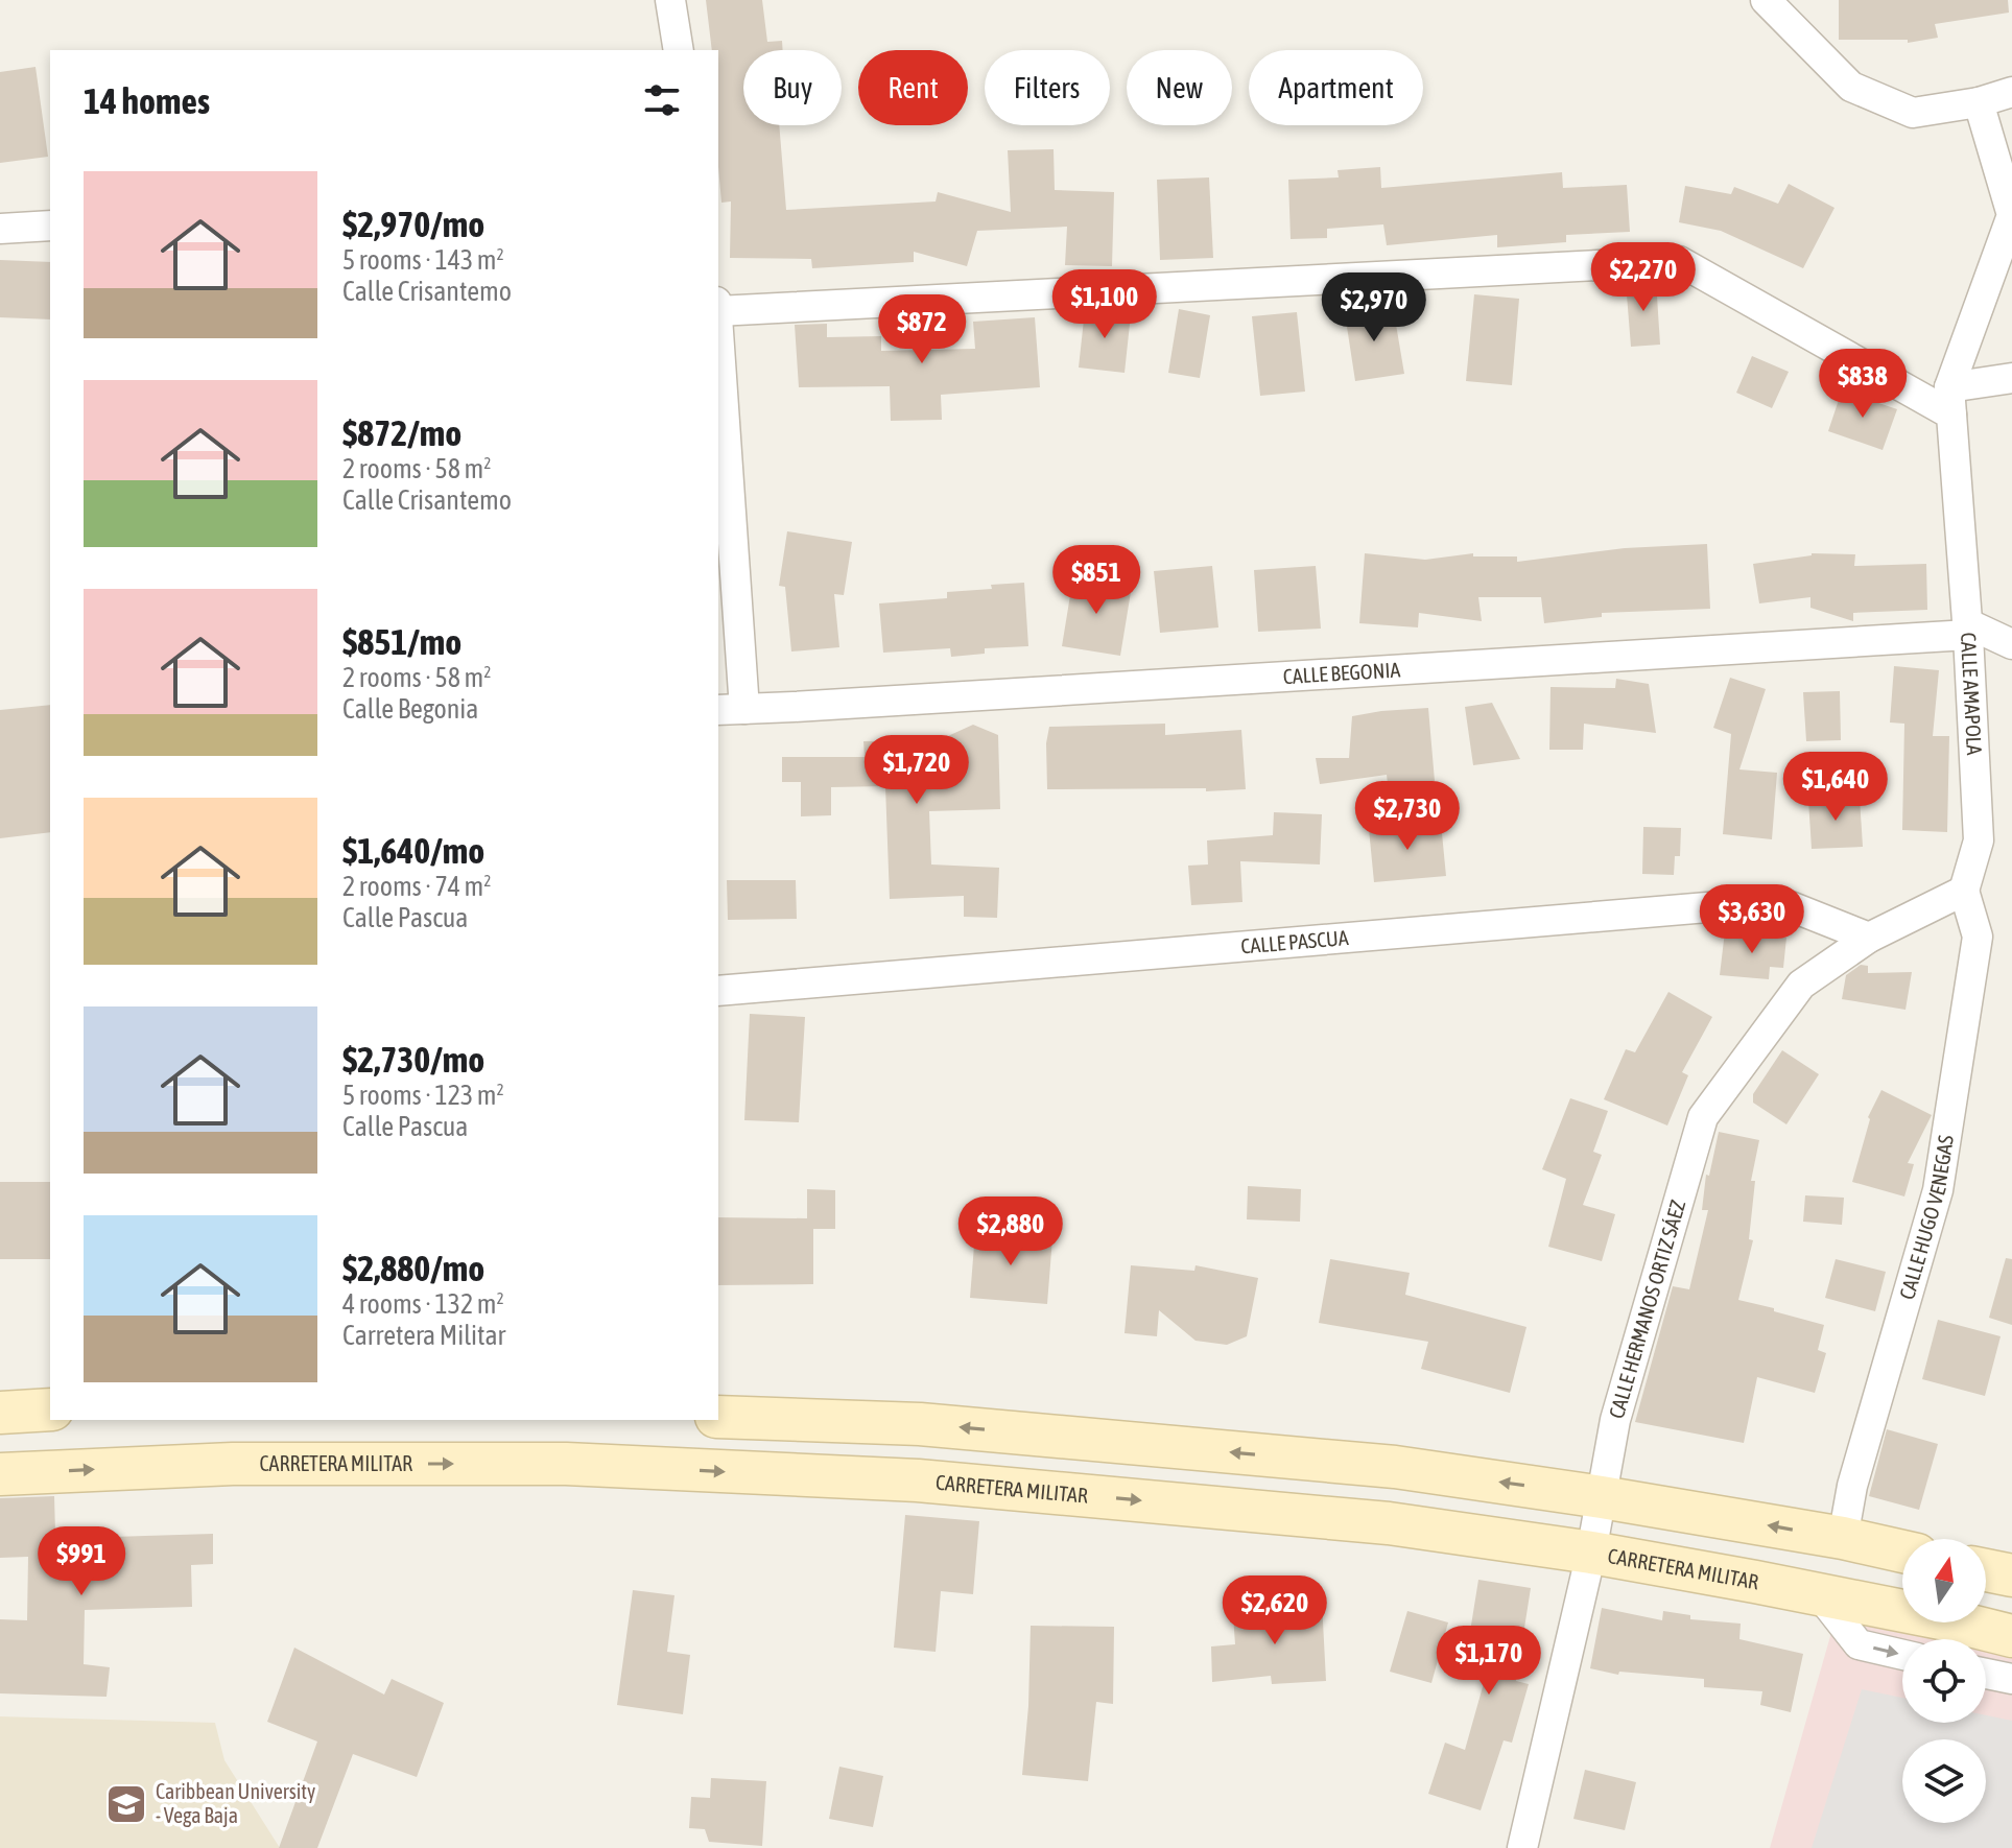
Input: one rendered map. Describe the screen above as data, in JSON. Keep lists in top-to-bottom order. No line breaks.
{"streets":{"main road":["CARRETERA MILITAR"],"street":["CALLE BEGONIA","CALLE AMAPOLA","CALLE PASCUA","CALLE HUGO VENEGAS","CALLE HERMANOS ORTIZ SÁEZ"]},"crossings":[["CALLE BEGONIA","CALLE AMAPOLA"],["CALLE AMAPOLA","CALLE HUGO VENEGAS"],["CALLE AMAPOLA","CALLE HERMANOS ORTIZ SÁEZ"],["CALLE PASCUA","CALLE HERMANOS ORTIZ SÁEZ"],["CALLE HUGO VENEGAS","CALLE HERMANOS ORTIZ SÁEZ"],["CALLE HERMANOS ORTIZ SÁEZ","CARRETERA MILITAR"]],"places":{"school or university":["Caribbean University - Vega Baja"]},"north":"top","page":{"chip":["Buy","Rent","Filters","New","Apartment"],"heading":"14 homes","list":[{"name":"$2,970/mo","note":"5 rooms · 143 m² · Calle Crisantemo"},{"name":"$872/mo","note":"2 rooms · 58 m² · Calle Crisantemo"},{"name":"$851/mo","note":"2 rooms · 58 m² · Calle Begonia"},{"name":"$1,640/mo","note":"2 rooms · 74 m² · Calle Pascua"},{"name":"$2,730/mo","note":"5 rooms · 123 m² · Calle Pascua"},{"name":"$2,880/mo","note":"4 rooms · 132 m² · Carretera Militar"}],"price":["$2,270","$1,100","$2,970","$872","$838","$851","$1,720","$1,640","$2,730","$3,630","$2,880","$991","$2,620","$1,170"]}}
